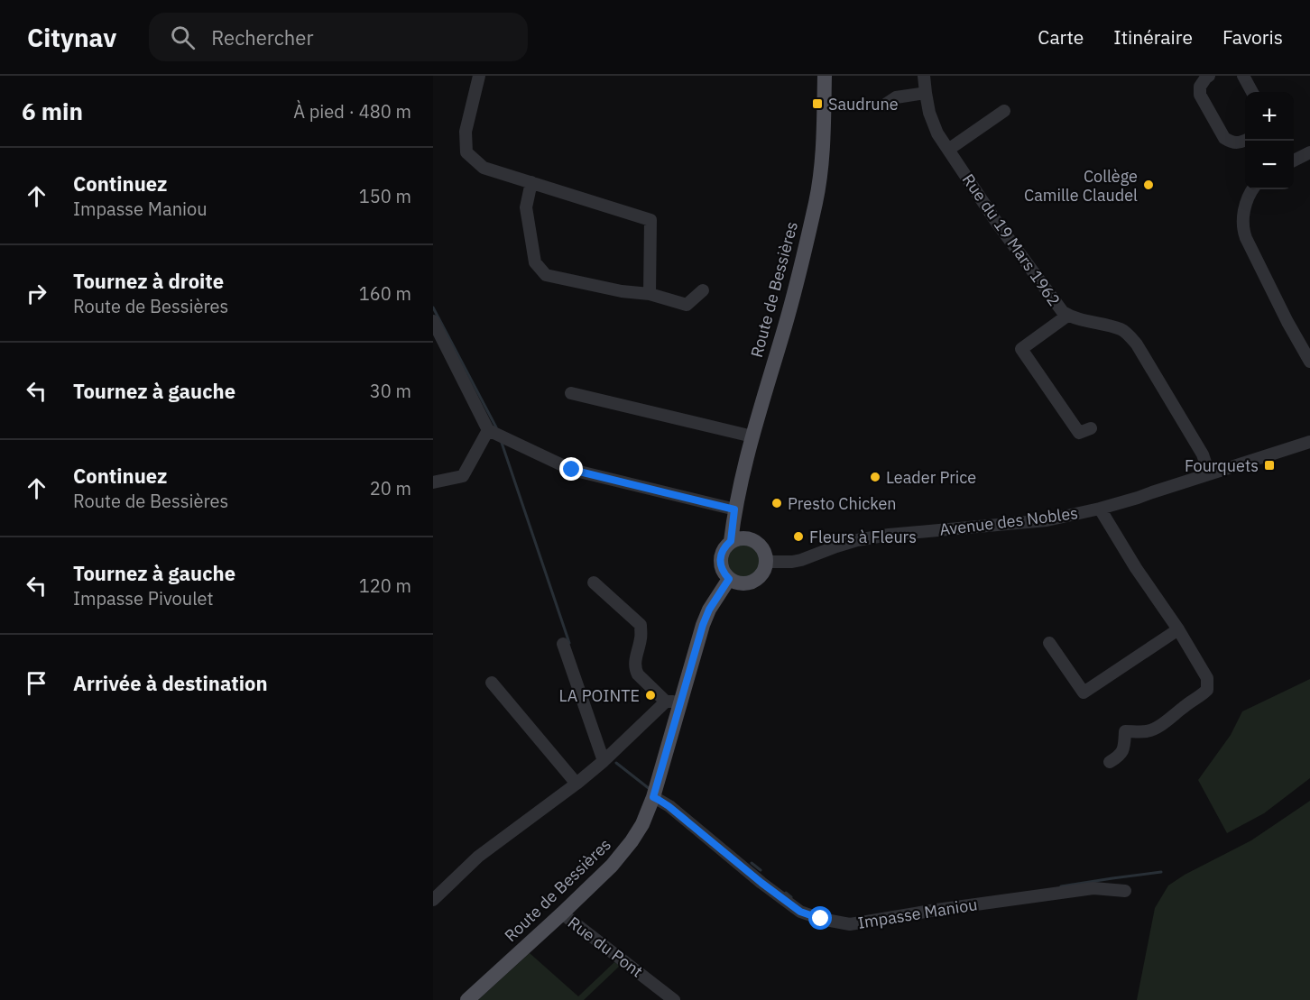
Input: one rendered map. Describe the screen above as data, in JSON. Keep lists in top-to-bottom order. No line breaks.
{"streets":{"main road":["Route de Bessières"],"street":["Rue du 19 Mars 1962","Avenue des Nobles","Impasse Maniou","Rue du Pont"]},"crossings":[["Rue du 19 Mars 1962","Avenue des Nobles"],["Route de Bessières","Avenue des Nobles"],["Route de Bessières","Impasse Maniou"],["Route de Bessières","Rue du Pont"]],"places":{"transit":["Saudrune","Fourquets"],"other":["Collège Camille Claudel","Leader Price","Presto Chicken","Fleurs à Fleurs","LA POINTE"]},"page":{"header":"Citynav","search":"Rechercher","nav":["Carte","Itinéraire","Favoris"],"heading":["6 min","À pied · 480 m"],"map_buttons":["+","−"],"list":[["Continuez","Impasse Maniou","150 m"],["Tournez à droite","Route de Bessières","160 m"],["Tournez à gauche","30 m"],["Continuez","Route de Bessières","20 m"],["Tournez à gauche","Impasse Pivoulet","120 m"],"Arrivée à destination"]}}
